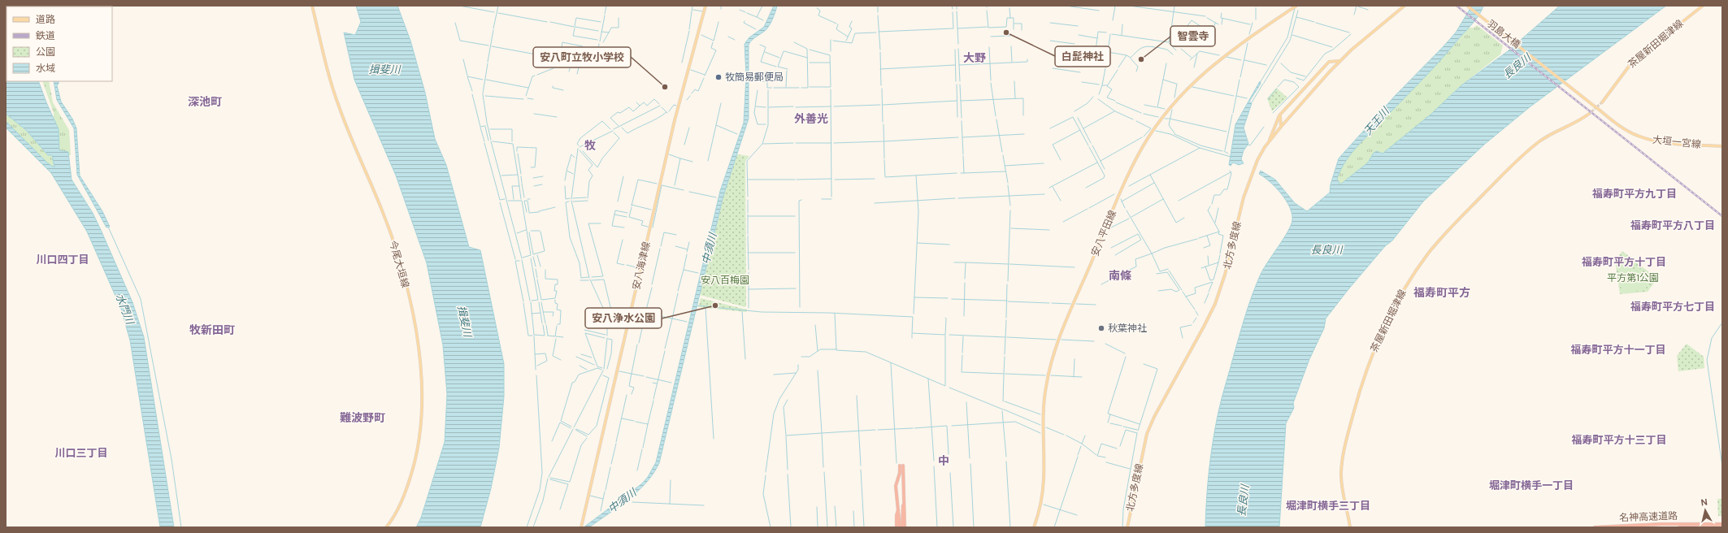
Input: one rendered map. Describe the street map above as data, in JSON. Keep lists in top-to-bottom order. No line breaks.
{"streets":{"highway":["名神高速道路"],"main road":["羽島大橋","茶屋新田堀津線","大垣一宮線","安八平田線","北方多度線","今尾大垣線","安八海津線"]},"crossings":[["羽島大橋","大垣一宮線"]],"districts":["大野","深池町","外善光","牧","福寿町平方九丁目","福寿町平方八丁目","川口四丁目","福寿町平方十丁目","南條","福寿町平方","福寿町平方七丁目","牧新田町","福寿町平方十一丁目","難波野町","福寿町平方十三丁目","川口三丁目","中","堀津町横手一丁目","堀津町横手三丁目"],"water":["長良川","揖斐川","天王川","中須川","水門川"],"parks":["平方第1公園","安八百梅園"],"places":["白髭神社","智雲寺","牧簡易郵便局","安八町立牧小学校","安八浄水公園","秋葉神社"],"legend":["道路","鉄道","公園","水域"],"north":"top"}
